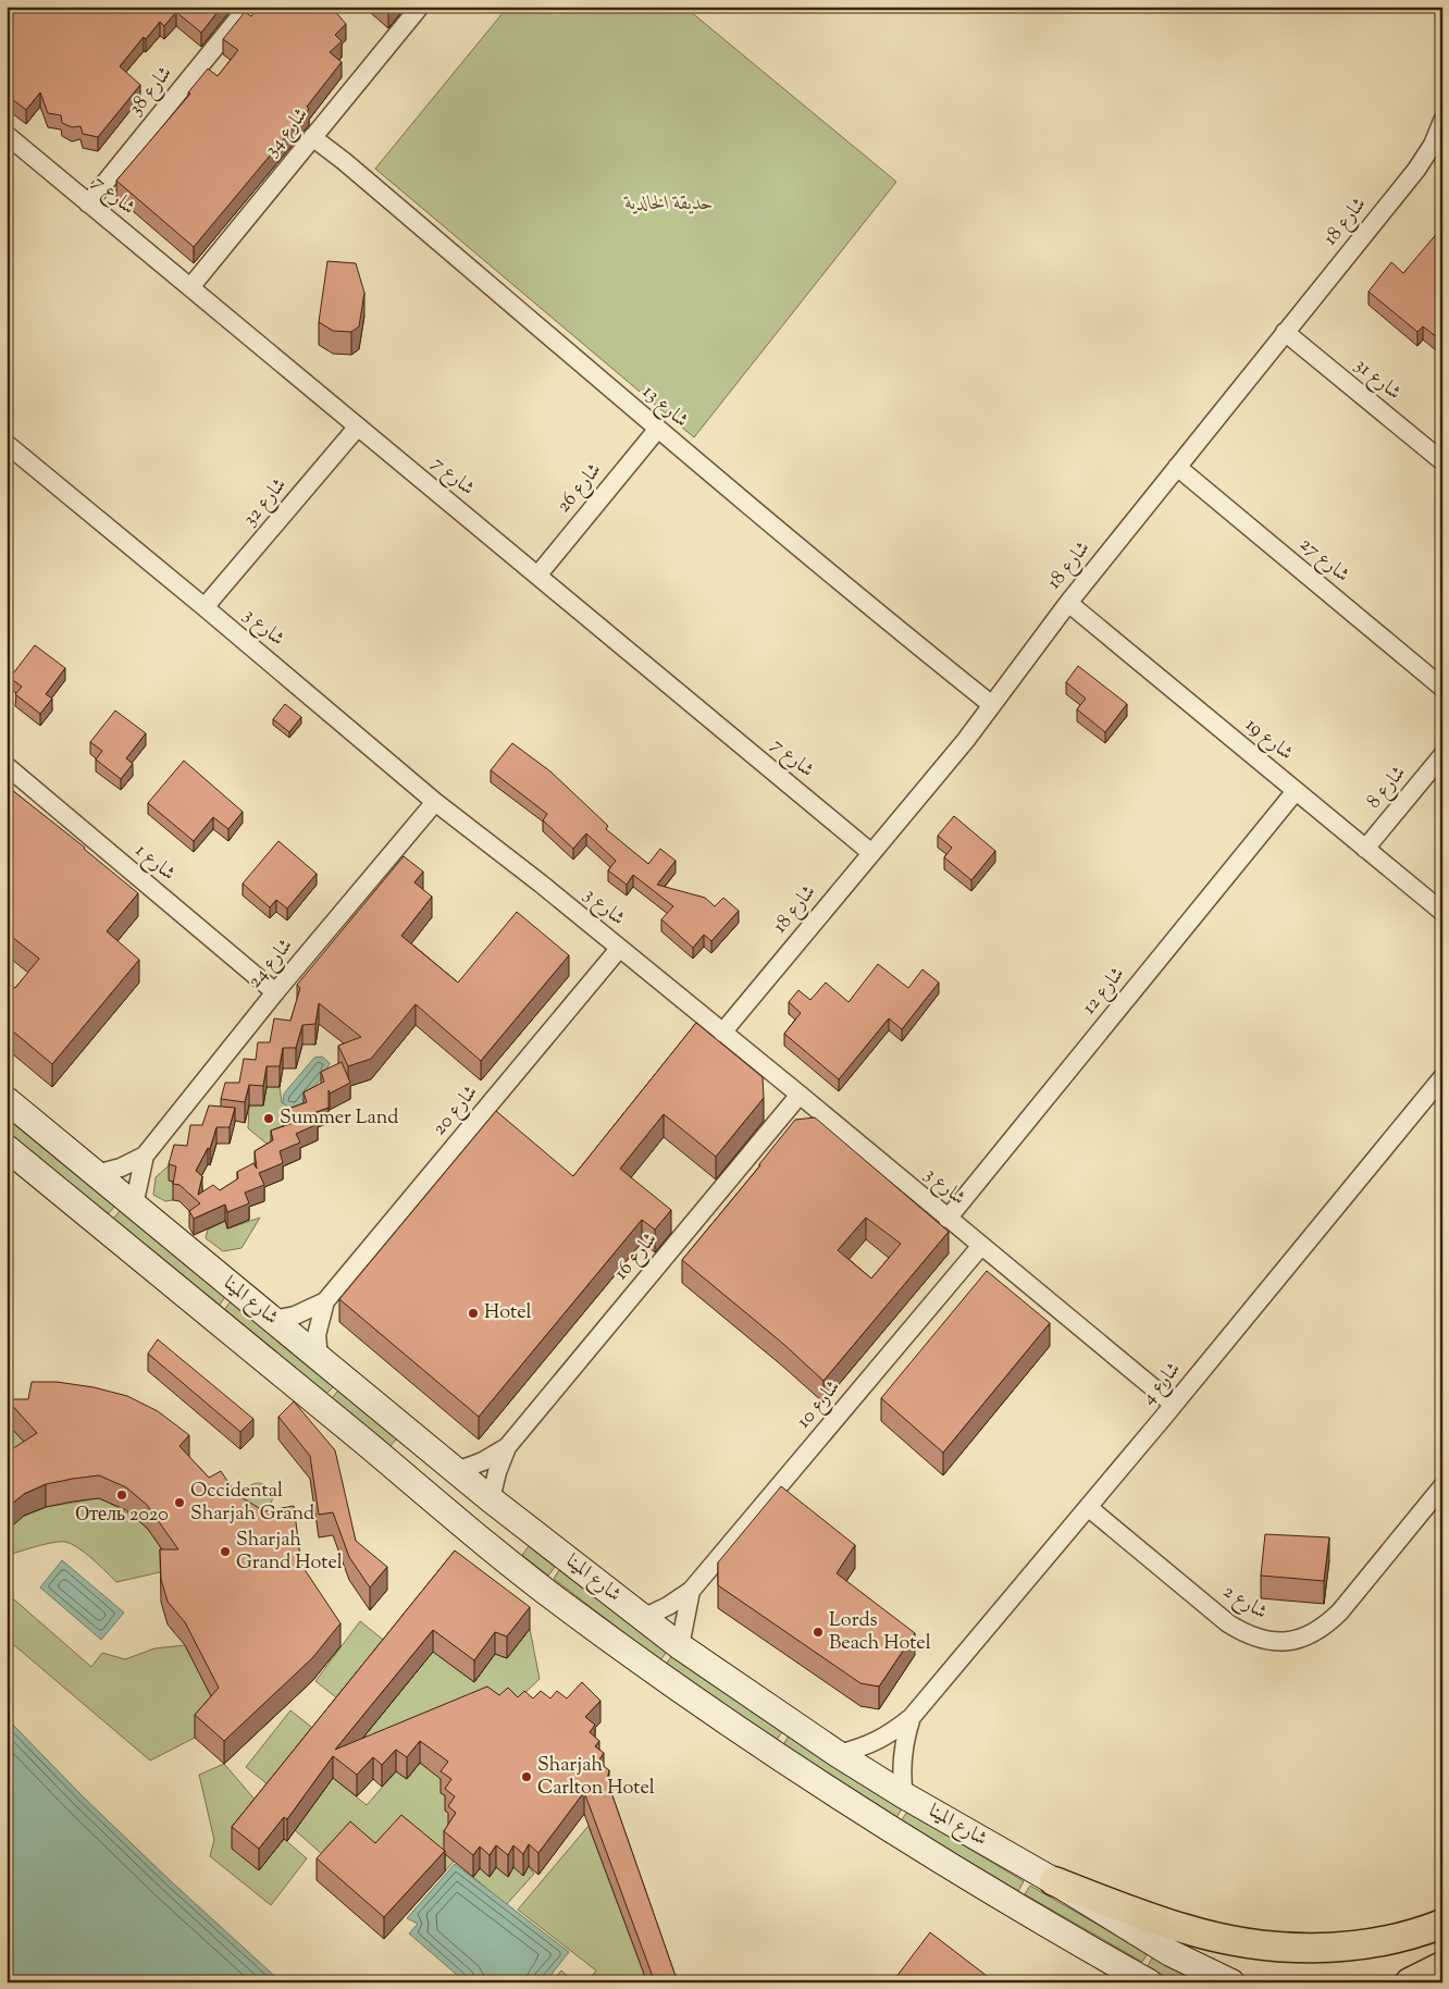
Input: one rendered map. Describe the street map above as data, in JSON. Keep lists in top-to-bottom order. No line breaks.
{"streets":{"main road":["شارع المينا"],"street":["شارع 38","شارع 34","شارع 7","شارع 18","شارع 31","شارع 13","شارع 26","شارع 32","شارع 27","شارع 3","شارع 19","شارع 8","شارع 1","شارع 24","شارع 12","شارع 20","شارع 16","شارع 4","شارع 10","شارع 2"]},"crossings":[["شارع 38","شارع 7"],["شارع 34","شارع 7"],["شارع 34","شارع 13"],["شارع 7","شارع 18"],["شارع 7","شارع 26"],["شارع 7","شارع 32"],["شارع 18","شارع 31"],["شارع 18","شارع 13"],["شارع 18","شارع 27"],["شارع 18","شارع 3"],["شارع 18","شارع 19"],["شارع 13","شارع 26"],["شارع 32","شارع 3"],["شارع 3","شارع 24"],["شارع 3","شارع 12"],["شارع 3","شارع 20"],["شارع 3","شارع 16"],["شارع 3","شارع 4"],["شارع 3","شارع 10"],["شارع 19","شارع 8"],["شارع 19","شارع 12"],["شارع 1","شارع 24"],["شارع 24","شارع المينا"],["شارع 20","شارع المينا"],["شارع 16","شارع المينا"],["شارع المينا","شارع 4"],["شارع المينا","شارع 10"],["شارع 4","شارع 2"]],"parks":["حديقة الخالدية"],"places":["Summer Land","Hotel","Отель 2020","Occidental Sharjah Grand","Sharjah Grand Hotel","Lords Beach Hotel","Sharjah Carlton Hotel"]}
